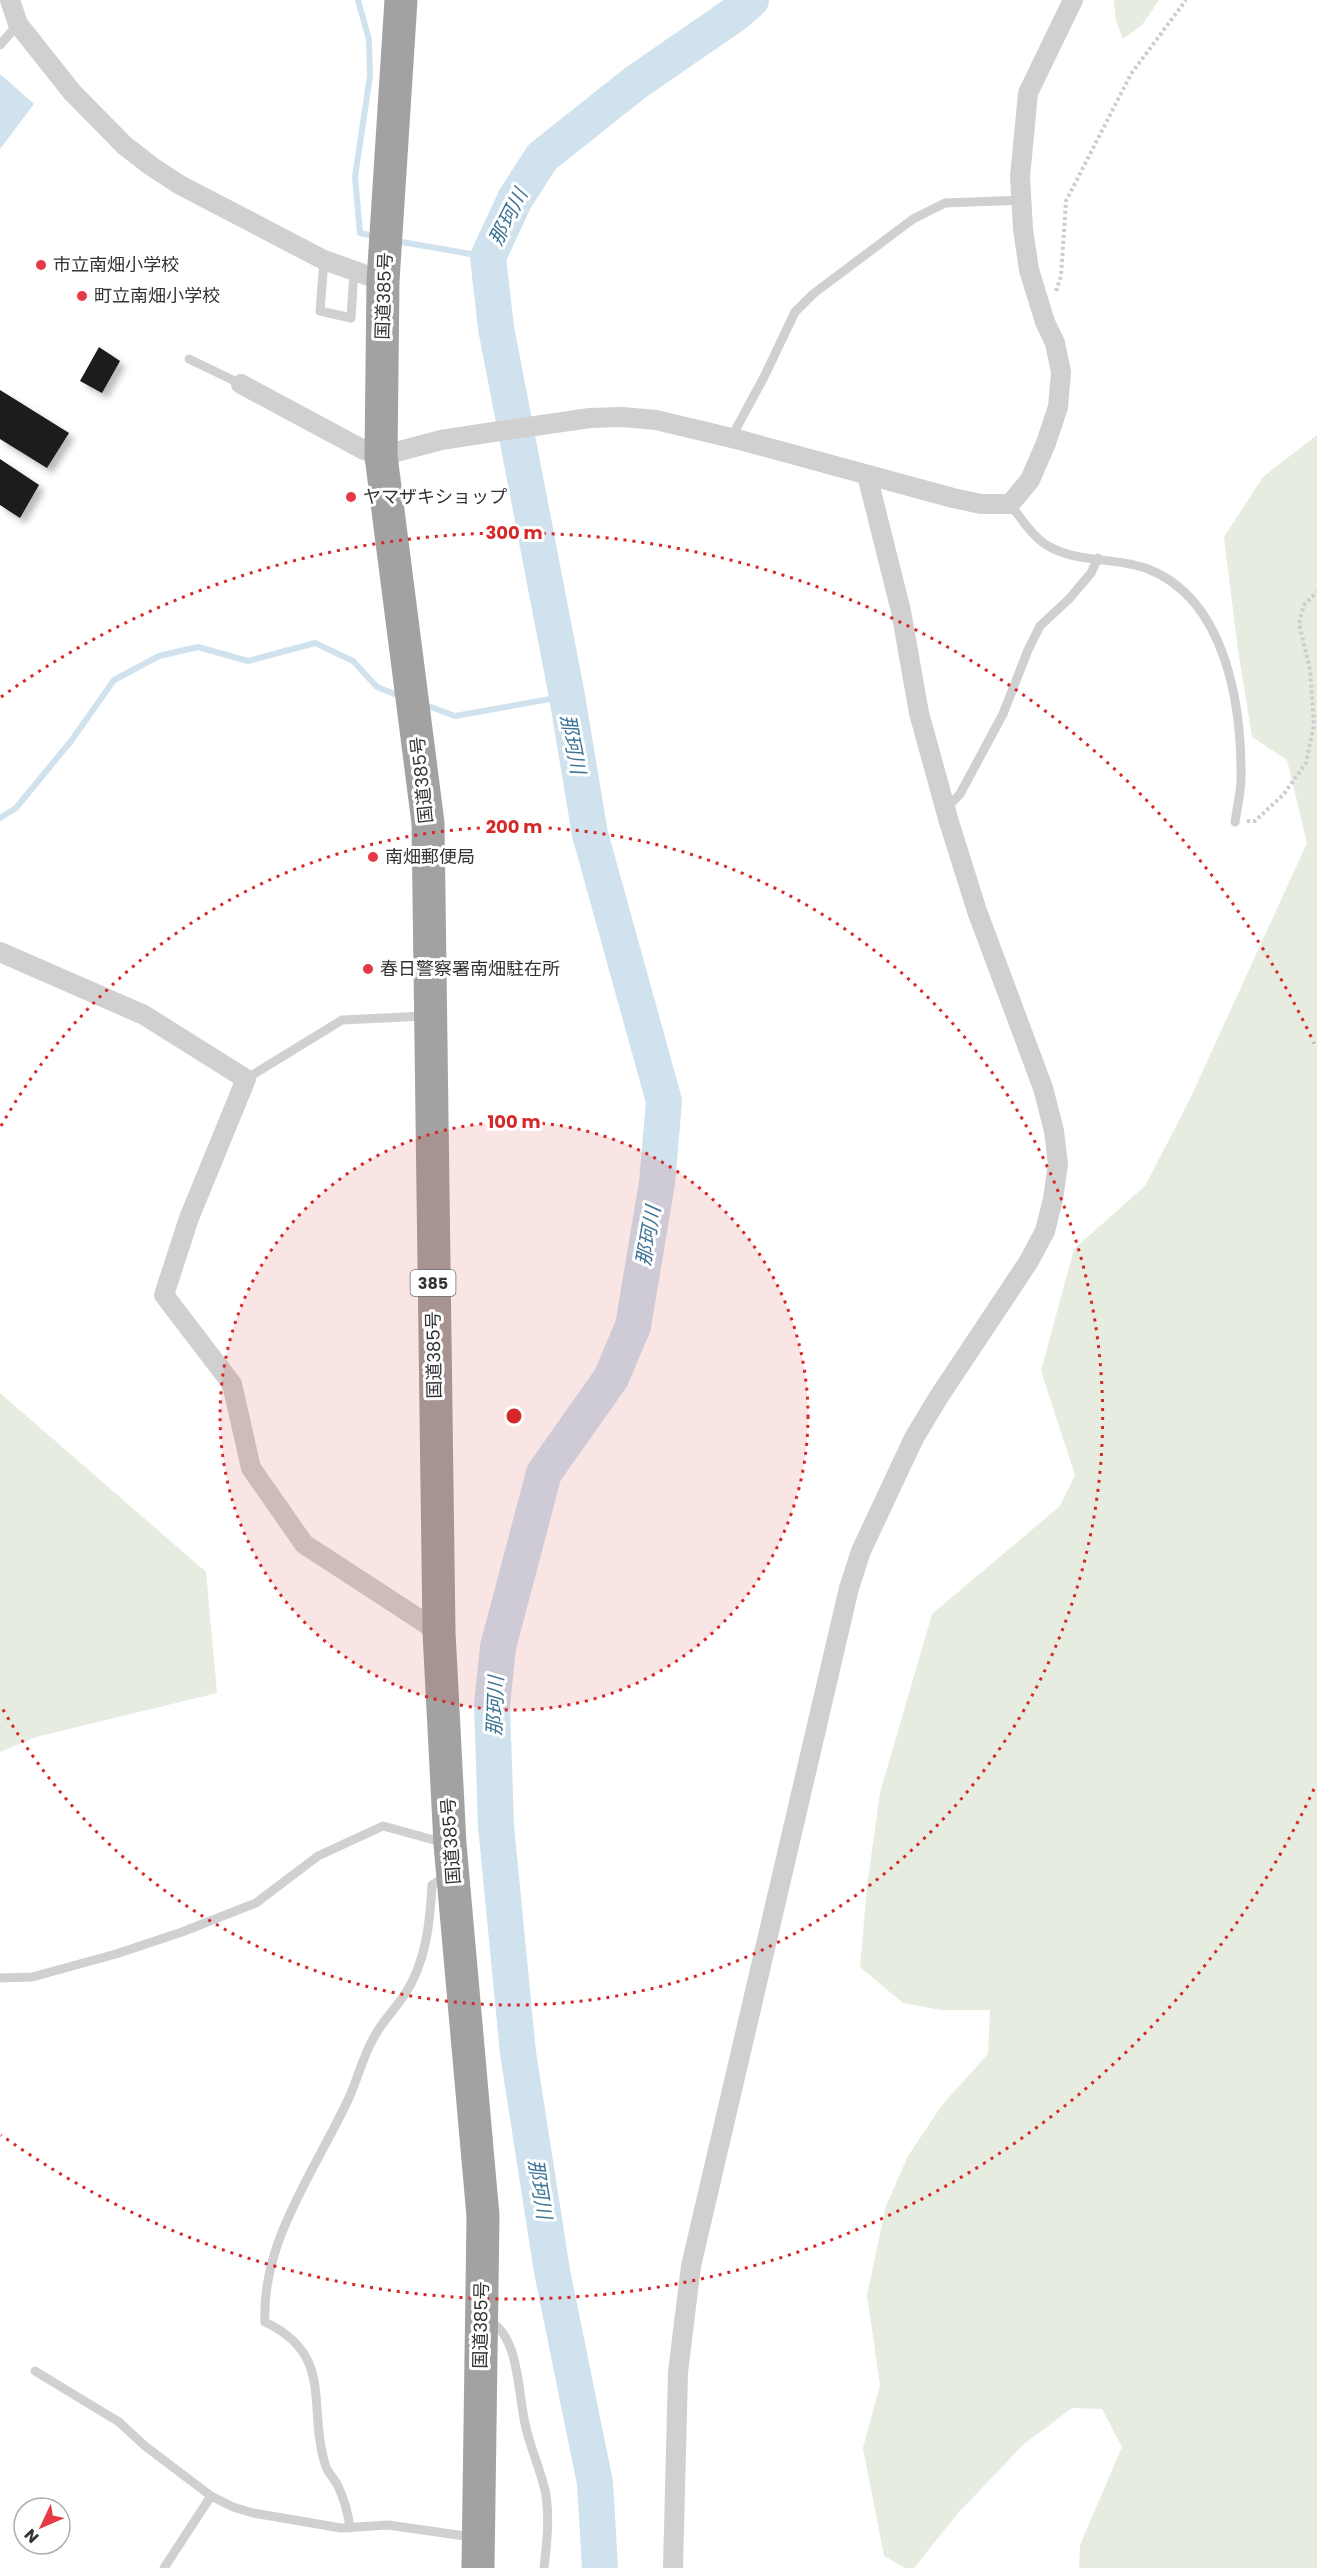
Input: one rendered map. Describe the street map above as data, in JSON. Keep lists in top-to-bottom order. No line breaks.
{"streets":{"highway":["国道385号","385"]},"water":["那珂川"],"places":["市立南畑小学校","町立南畑小学校","ヤマザキショップ","南畑郵便局","春日警察署南畑駐在所"],"north":"bottom left","rings":["300 m","200 m","100 m"]}
